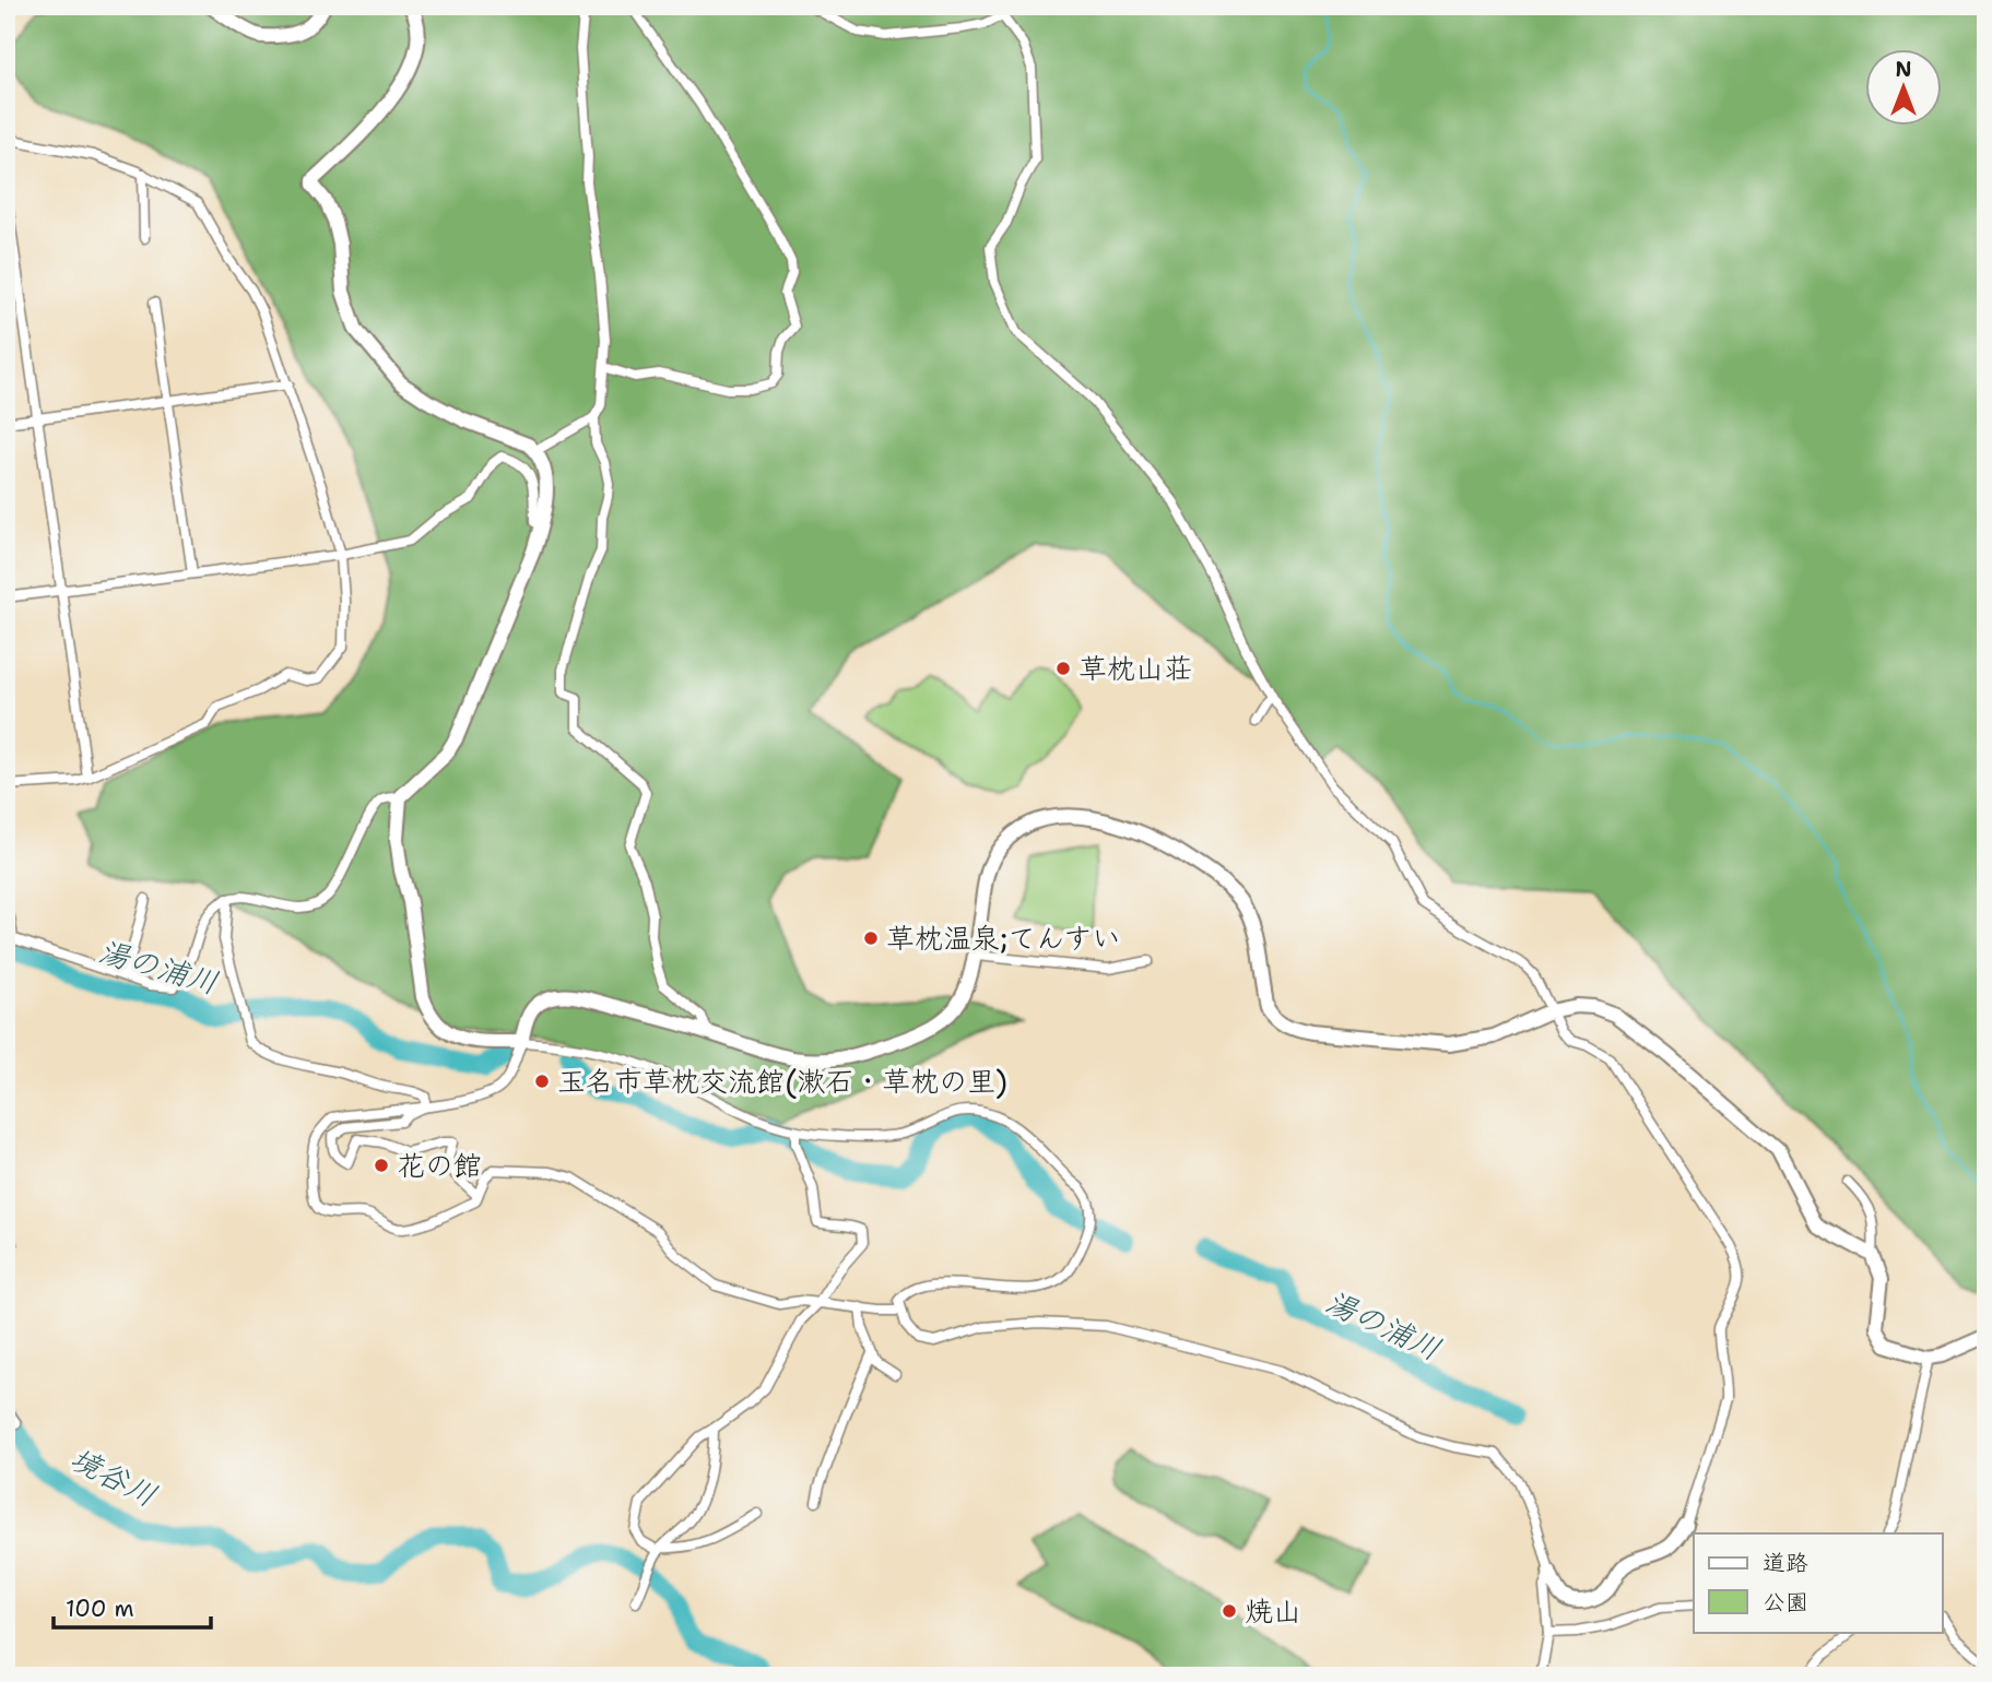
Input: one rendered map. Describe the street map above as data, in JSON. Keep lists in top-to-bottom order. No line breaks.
{"water":["湯の浦川","境谷川"],"places":["草枕山荘","草枕温泉;てんすい","玉名市草枕交流館(漱石・草枕の里)","花の館","焼山"],"legend":["道路","公園"],"scale_bar":"100 m","north":"top"}
